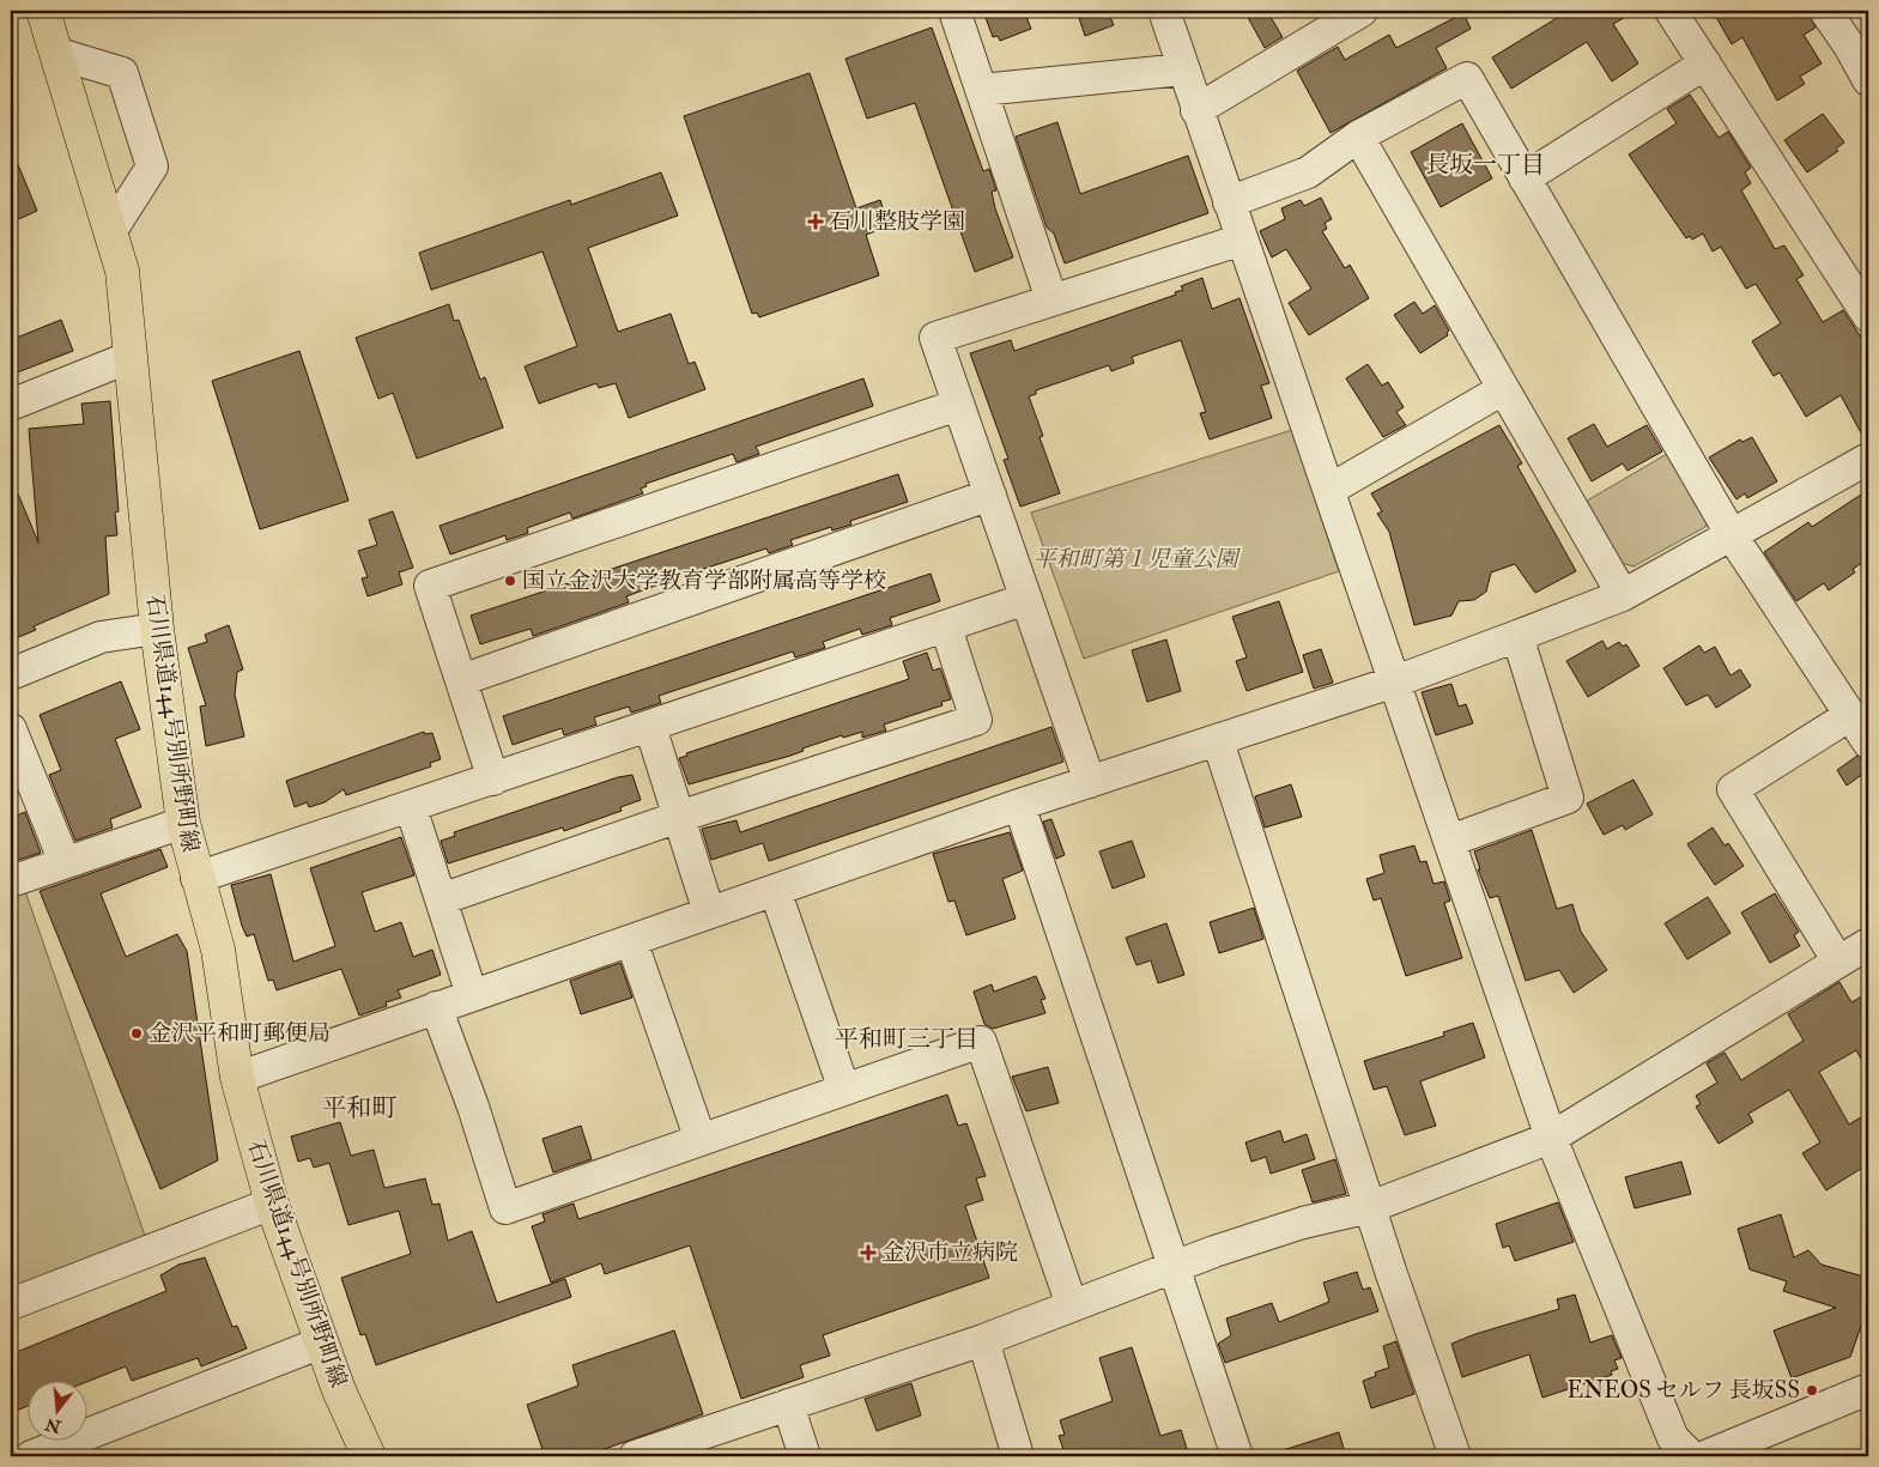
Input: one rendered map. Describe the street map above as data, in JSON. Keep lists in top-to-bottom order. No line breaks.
{"streets":{"main road":["石川県道144号別所野町線"]},"districts":["長坂一丁目","平和町三丁目","平和町"],"parks":["平和町第１児童公園"],"places":{"health":["石川整肢学園","金沢市立病院"],"other":["国立金沢大学教育学部附属高等学校","金沢平和町郵便局","ENEOS セルフ 長坂SS"]},"north":"bottom"}
